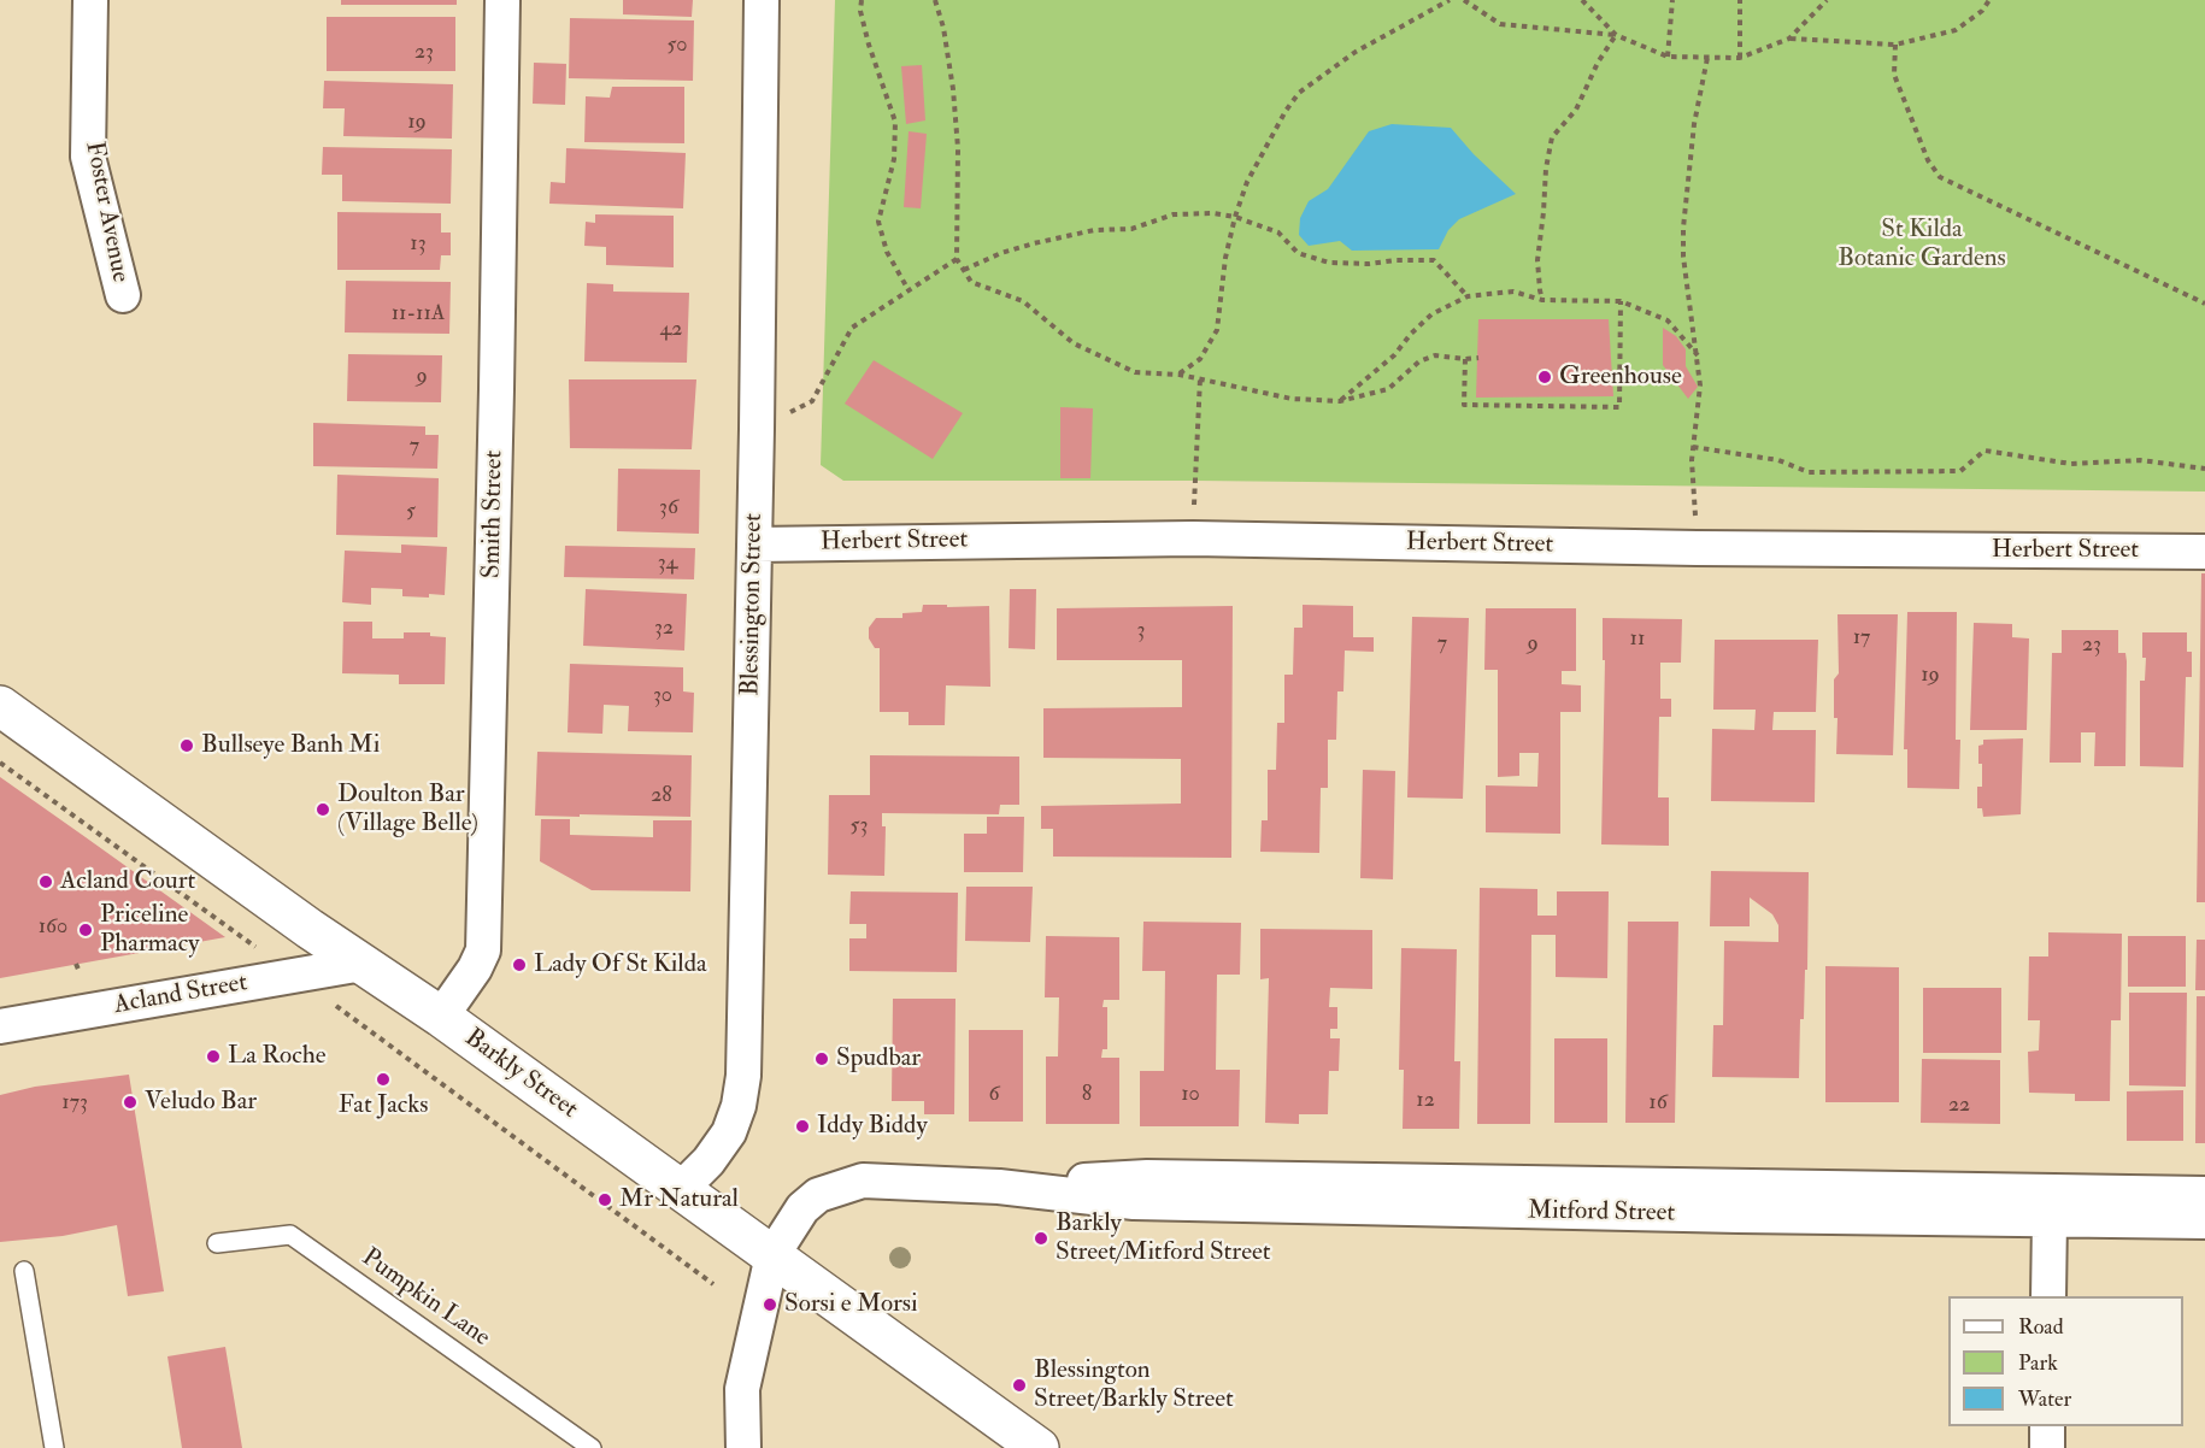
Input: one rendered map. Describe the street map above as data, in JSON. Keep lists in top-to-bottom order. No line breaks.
{"streets":{"main road":["Barkly Street"],"street":["Foster Avenue","Smith Street","Herbert Street","Blessington Street","Acland Street","Mitford Street"],"lane":["Pumpkin Lane"]},"crossings":[["Smith Street","Barkly Street"],["Herbert Street","Blessington Street"],["Blessington Street","Barkly Street"],["Acland Street","Barkly Street"],["Barkly Street","Mitford Street"]],"parks":["St Kilda Botanic Gardens"],"places":["Greenhouse","Bullseye Banh Mi","Doulton Bar (Village Belle)","Acland Court","Priceline Pharmacy","Lady Of St Kilda","La Roche","Spudbar","Fat Jacks","Veludo Bar","Iddy Biddy","Mr Natural","Barkly Street/Mitford Street","Sorsi e Morsi","Blessington Street/Barkly Street"],"house_numbers":["50","23","19","13","11-11A","42","9","7","36","5","34","32","3","17","11","7","9","23","19","30","28","53","160","6","8","10","12","173","16","22"],"legend":["Road","Park","Water"]}
